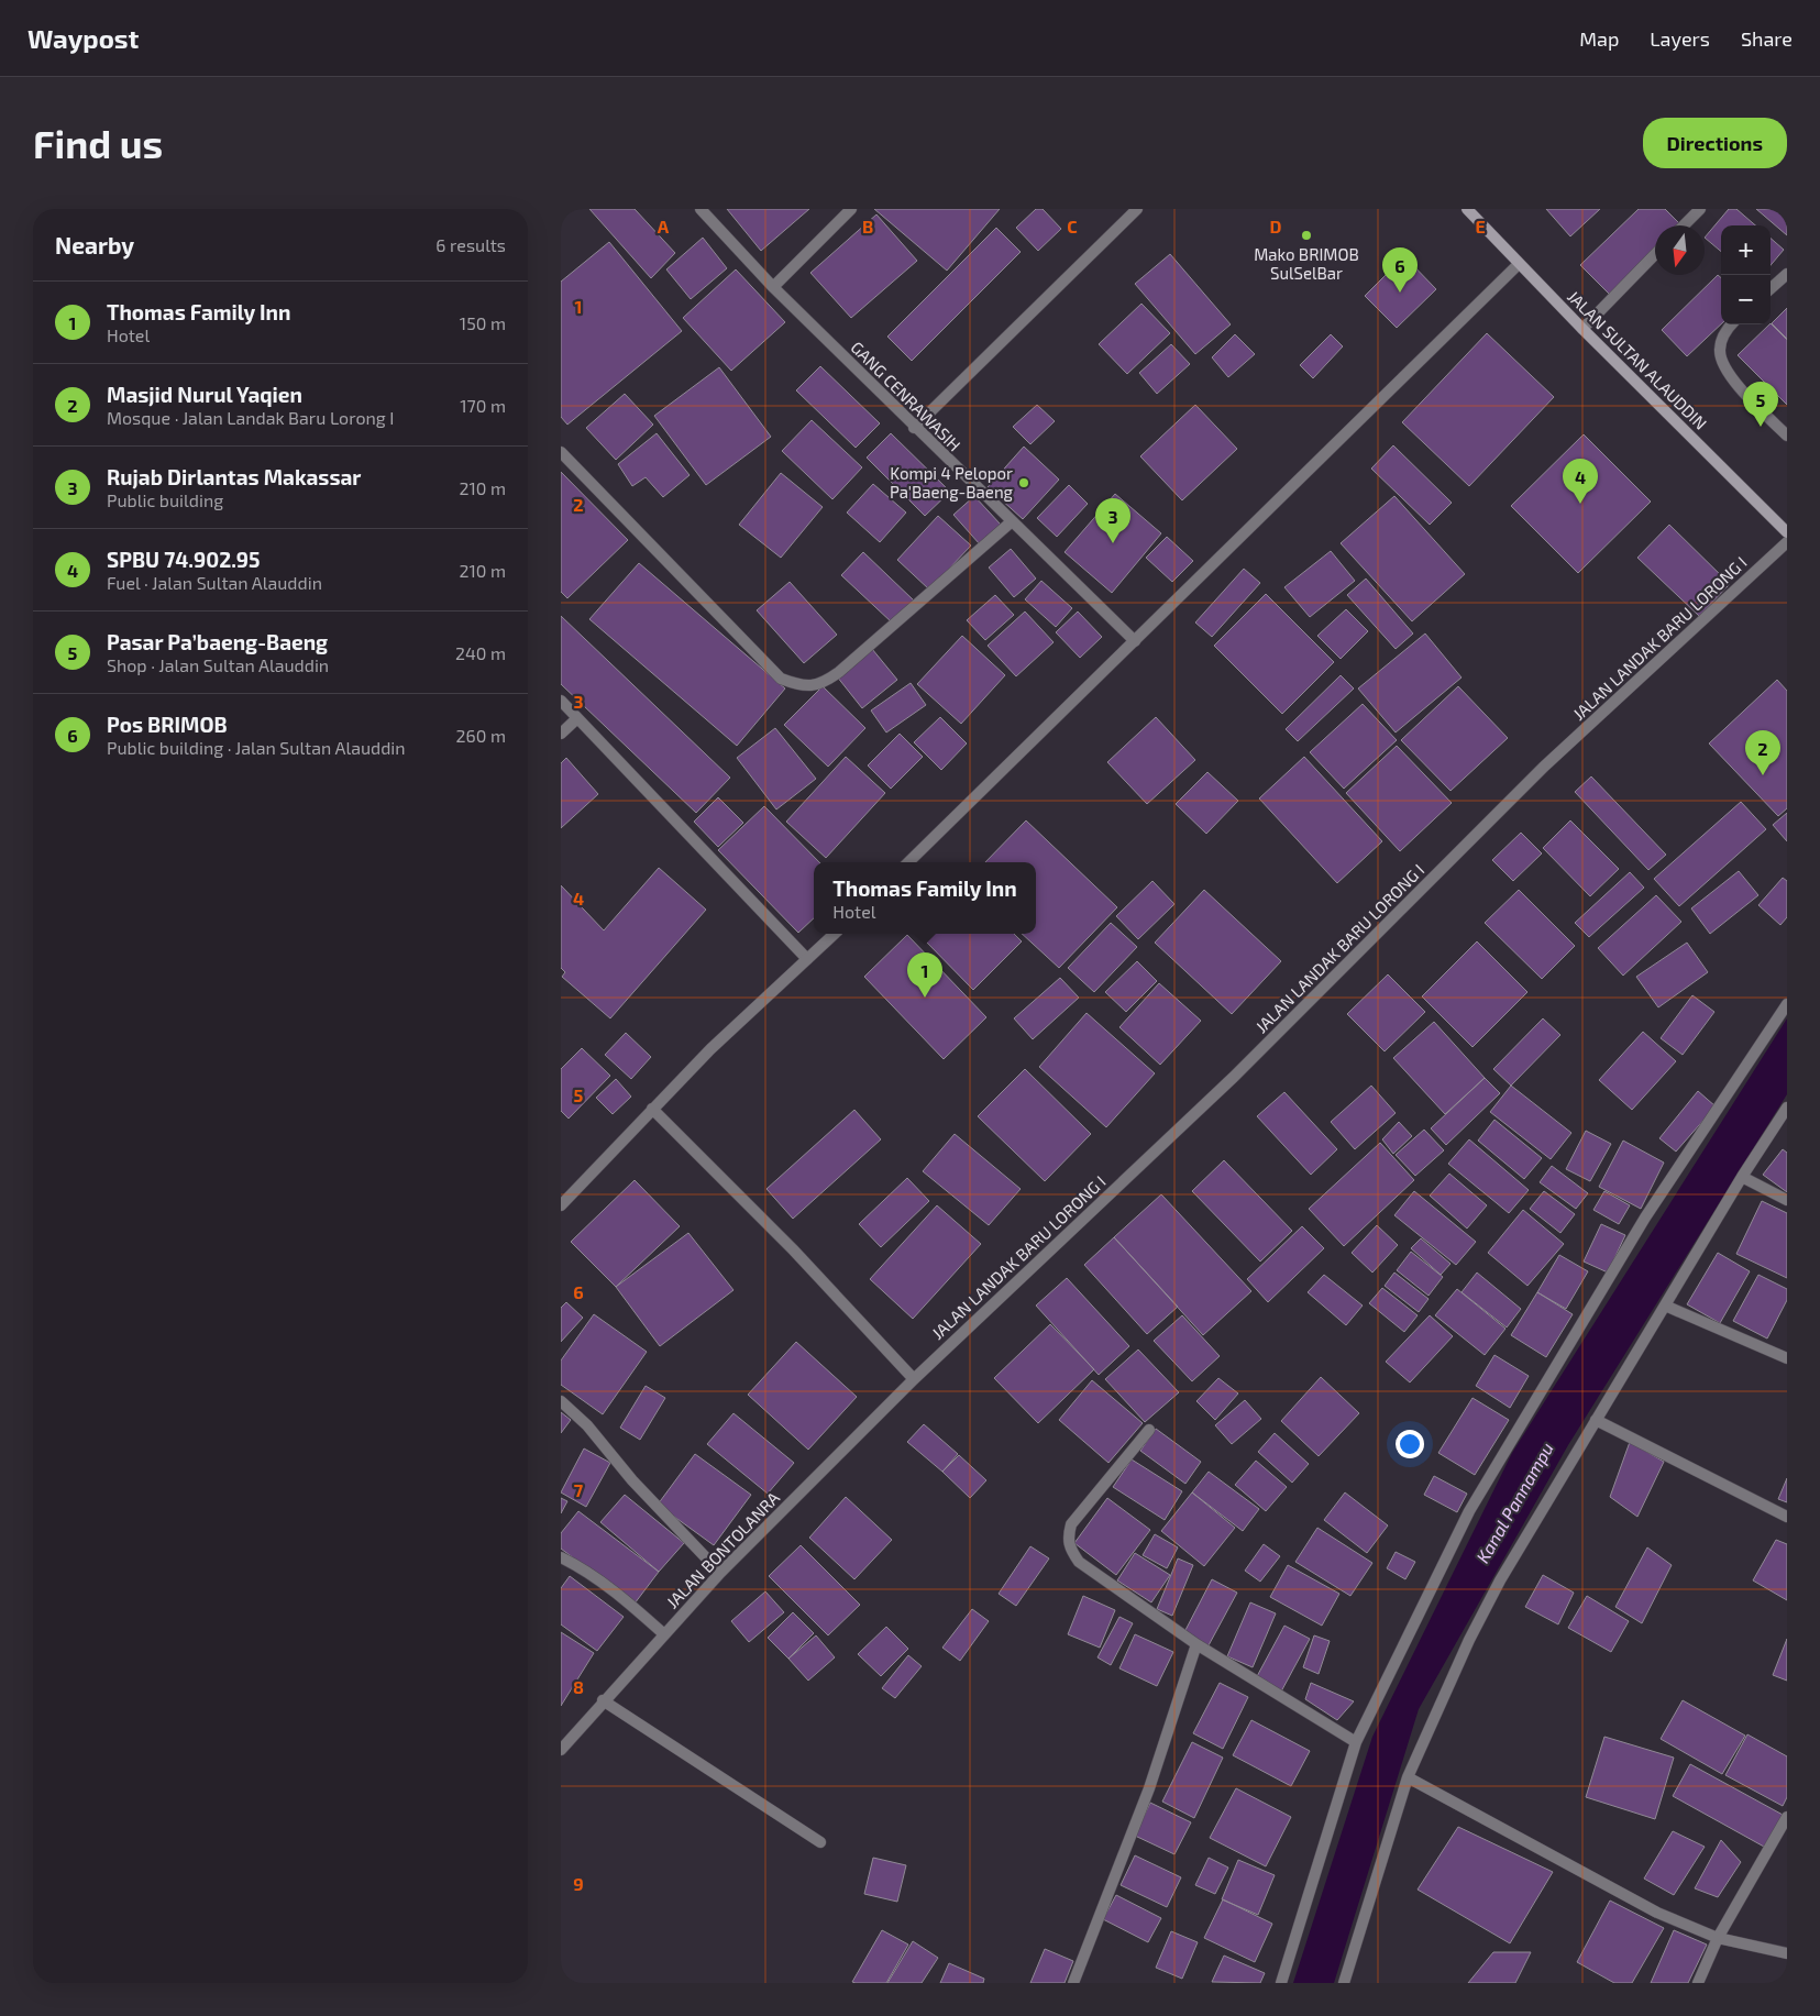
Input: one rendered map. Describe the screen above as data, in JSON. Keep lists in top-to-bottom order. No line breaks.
{"streets":{"main road":["JALAN SULTAN ALAUDDIN"],"street":["GANG CENRAWASIH","JALAN LANDAK BARU LORONG I","JALAN BONTOLANRA"]},"crossings":[["JALAN LANDAK BARU LORONG I","JALAN BONTOLANRA"]],"water":["Kanal Pannampu"],"places":["Mako BRIMOB SulSelBar","Kompi 4 Pelopor Pa'Baeng-Baeng"],"north":"bottom","page":{"header":"Waypost","nav":["Map","Layers","Share"],"buttons":"Directions","title":"Find us","heading":["Nearby","6 results"],"map_buttons":["+","−"],"pins":["6","5","4","3","2","1"],"list":[{"mark":"1","name":"Thomas Family Inn","note":"Hotel","value":"150 m"},{"mark":"2","name":"Masjid Nurul Yaqien","note":"Mosque · Jalan Landak Baru Lorong I","value":"170 m"},{"mark":"3","name":"Rujab Dirlantas Makassar","note":"Public building","value":"210 m"},{"mark":"4","name":"SPBU 74.902.95","note":"Fuel · Jalan Sultan Alauddin","value":"210 m"},{"mark":"5","name":"Pasar Paʼbaeng-Baeng","note":"Shop · Jalan Sultan Alauddin","value":"240 m"},{"mark":"6","name":"Pos BRIMOB","note":"Public building · Jalan Sultan Alauddin","value":"260 m"}],"popup":["Thomas Family Inn","Hotel"]},"grid":{"columns":["A","B","C","D","E"],"rows":["1","2","3","4","5","6","7","8","9"]}}
